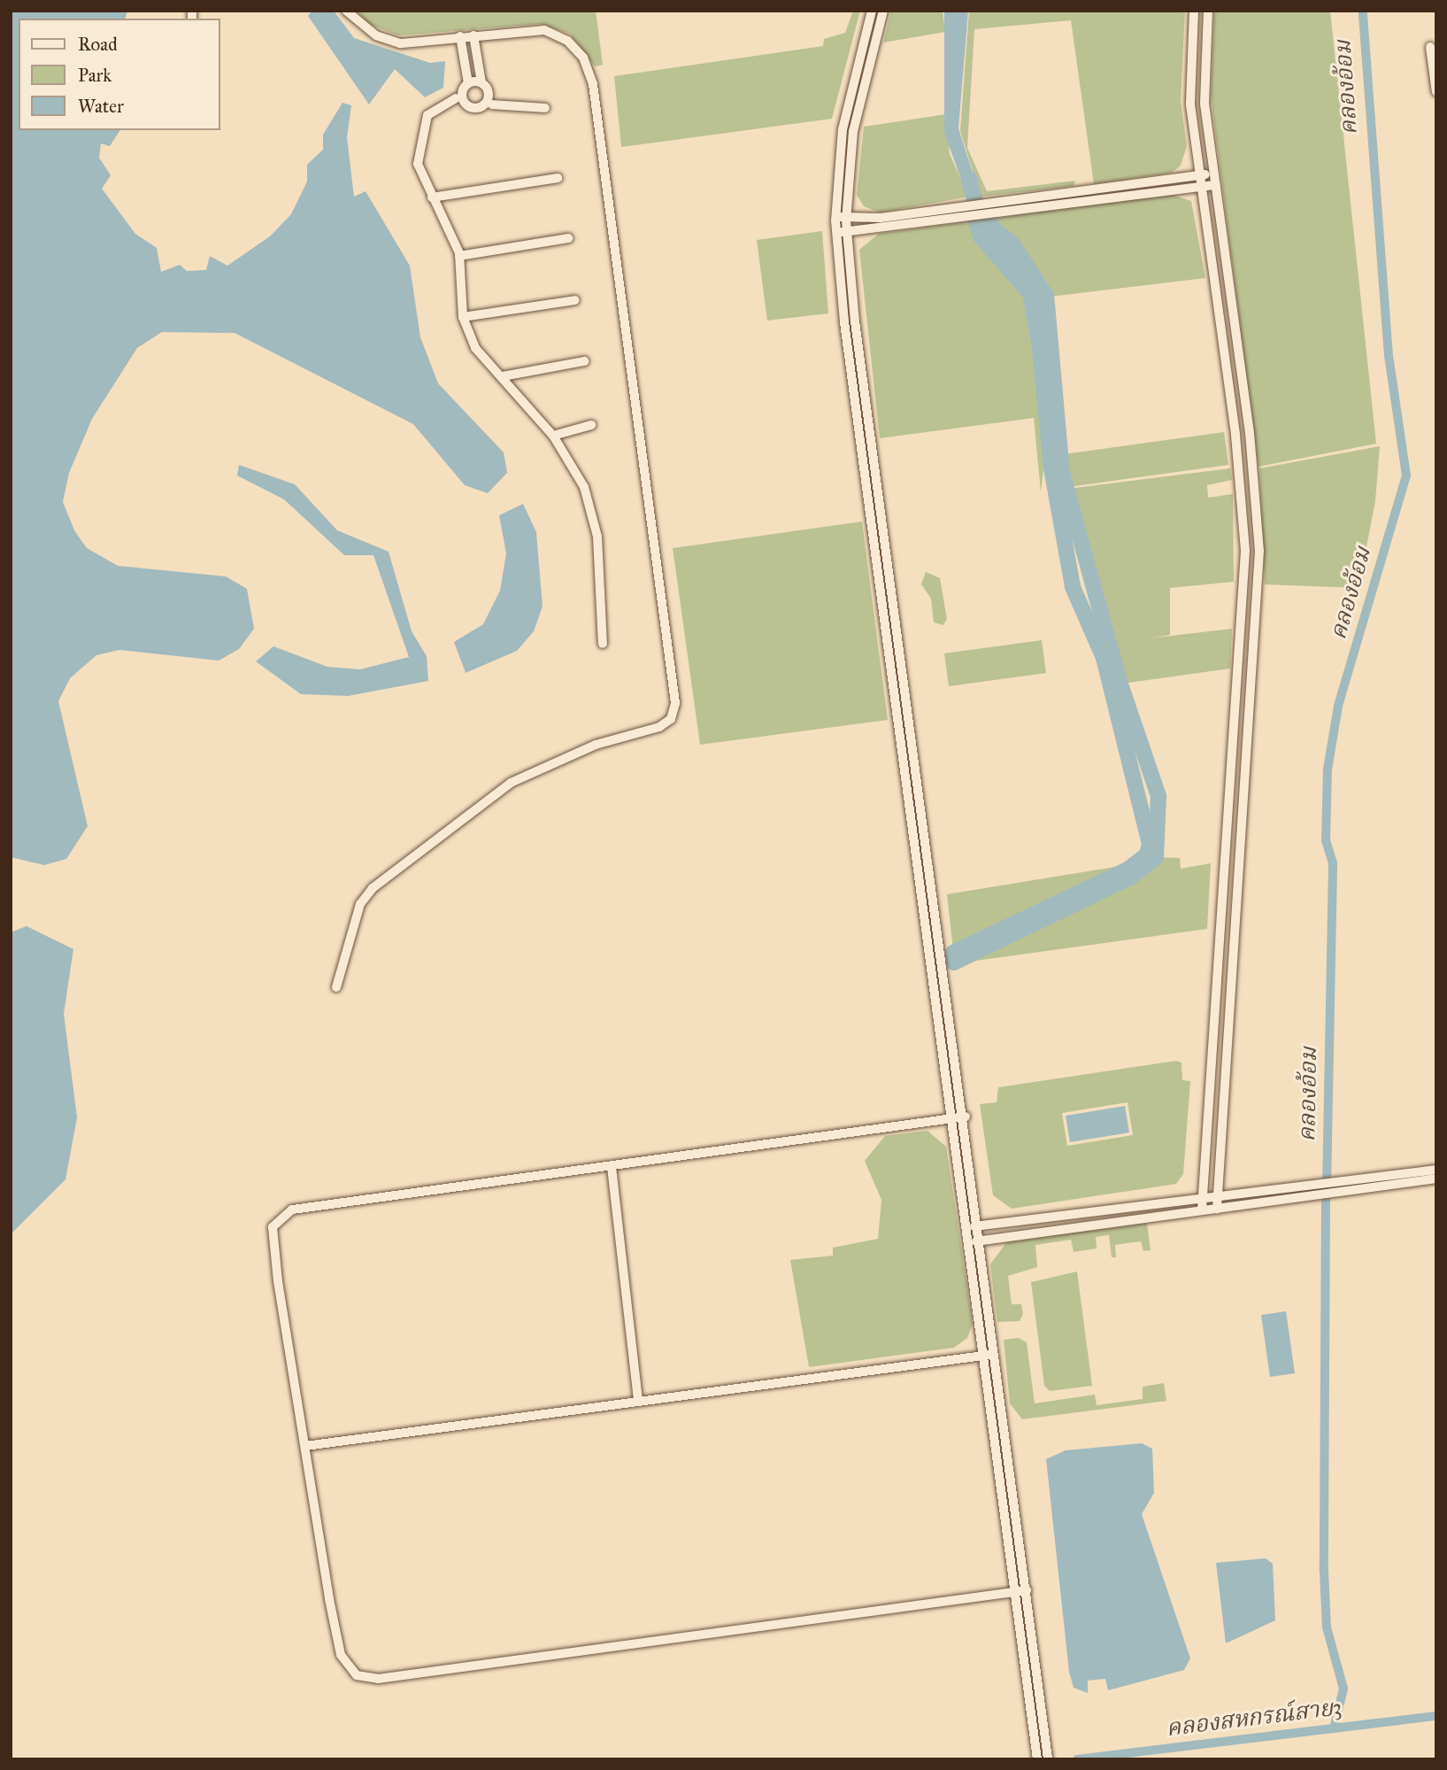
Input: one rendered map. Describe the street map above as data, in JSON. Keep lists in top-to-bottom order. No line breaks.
{"water":["คลองอ้อม","คลองสหกรณ์สาย3"],"legend":["Road","Park","Water"]}
